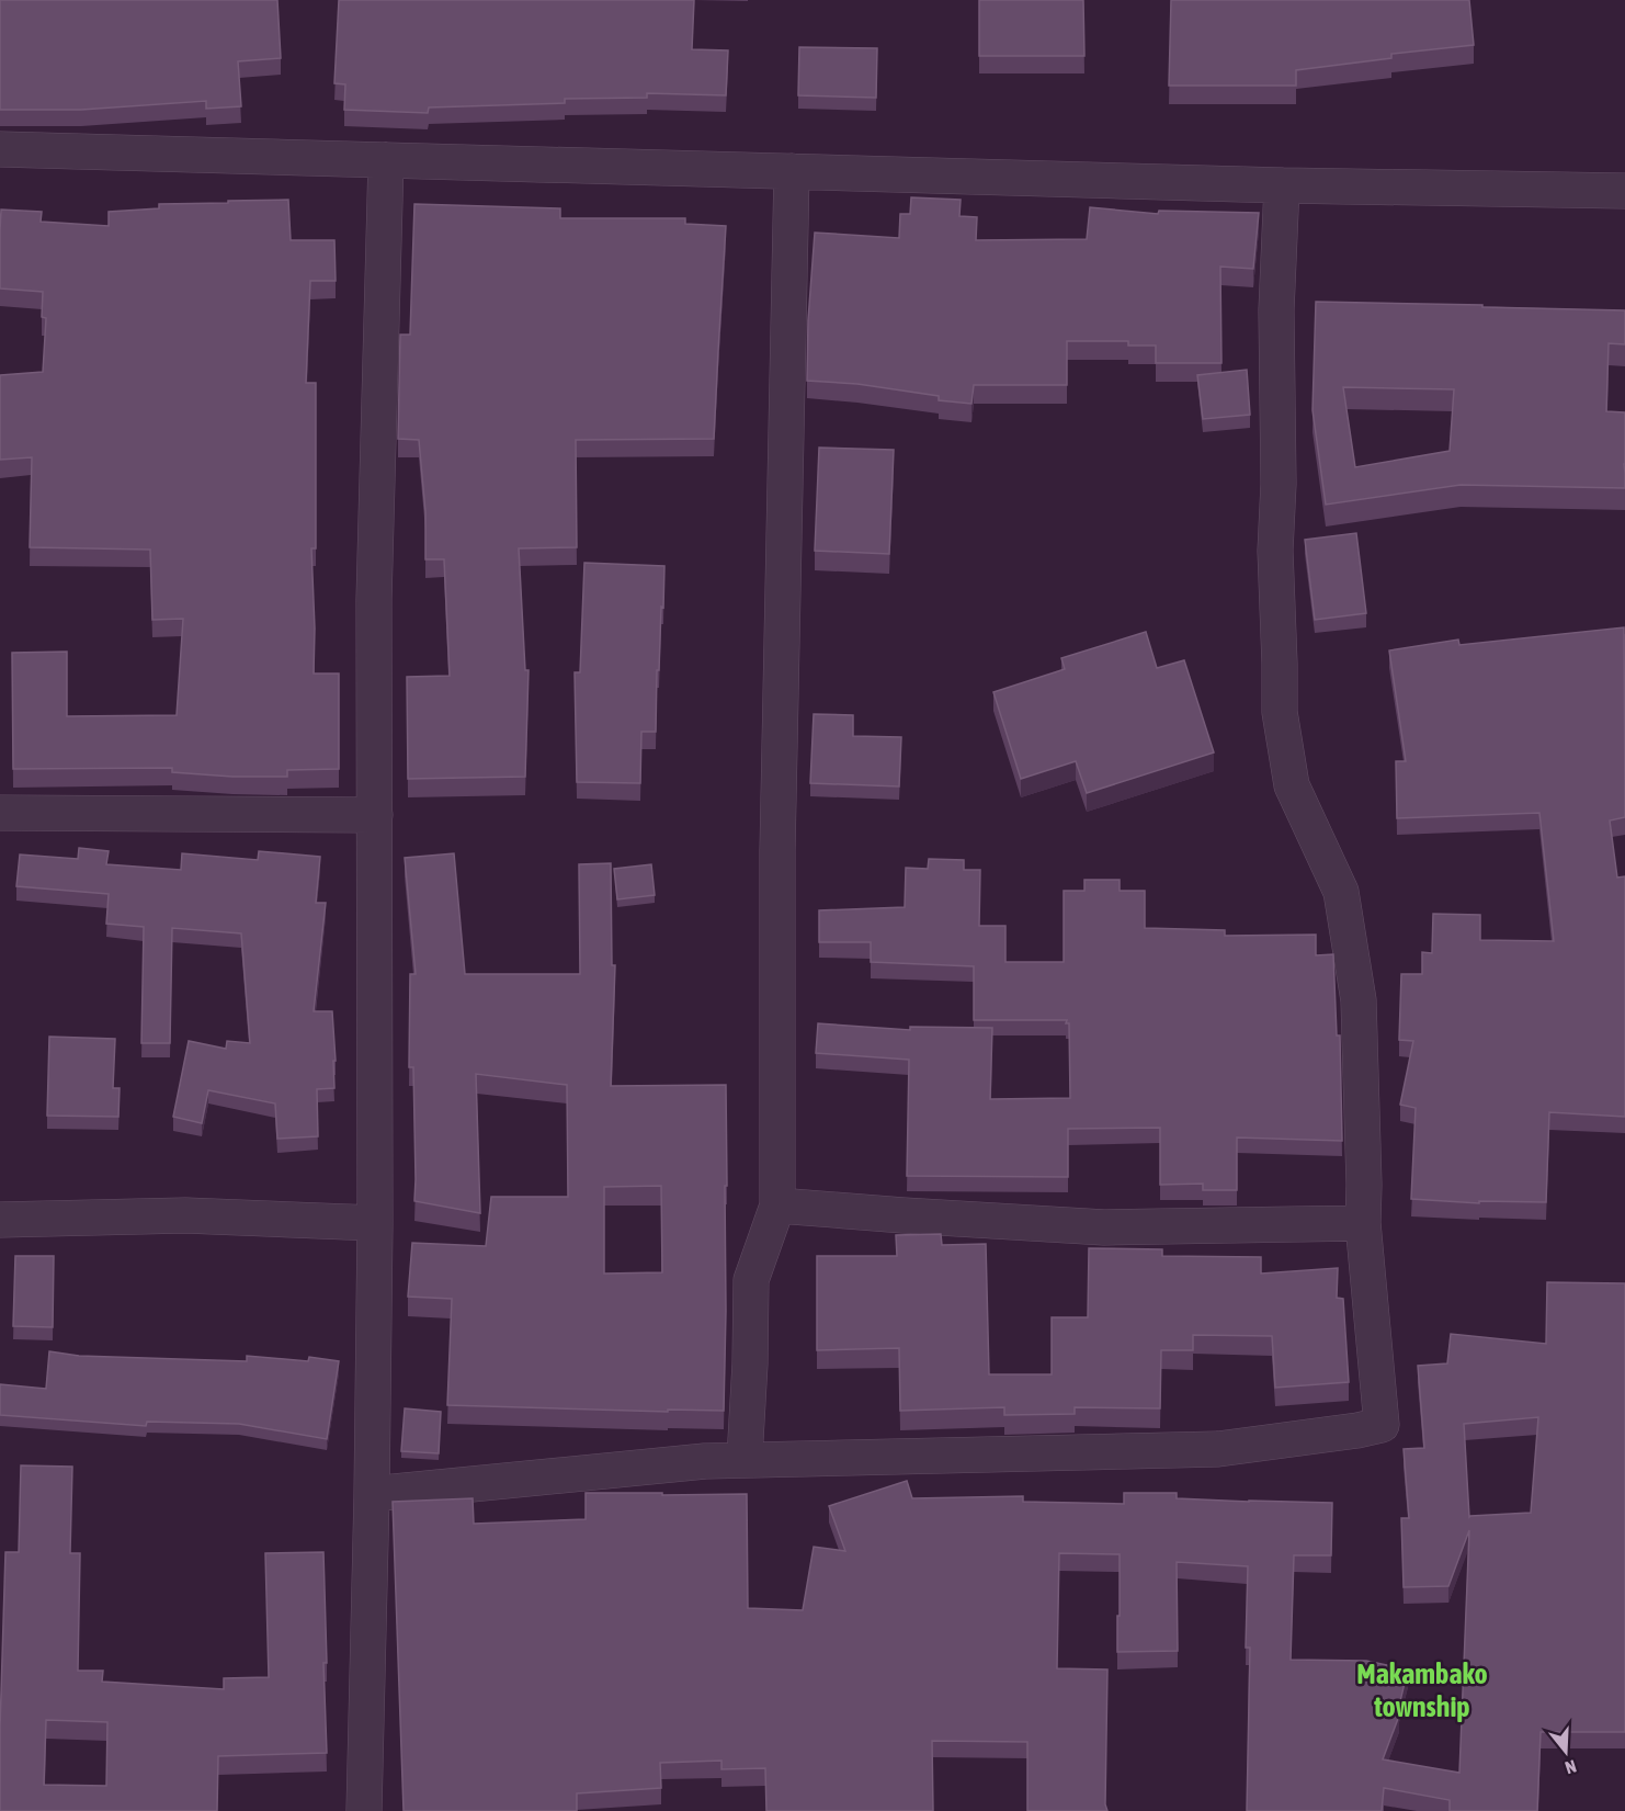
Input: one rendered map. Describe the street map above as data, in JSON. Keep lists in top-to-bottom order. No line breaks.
{"districts":["Makambako township"],"north":"bottom"}
